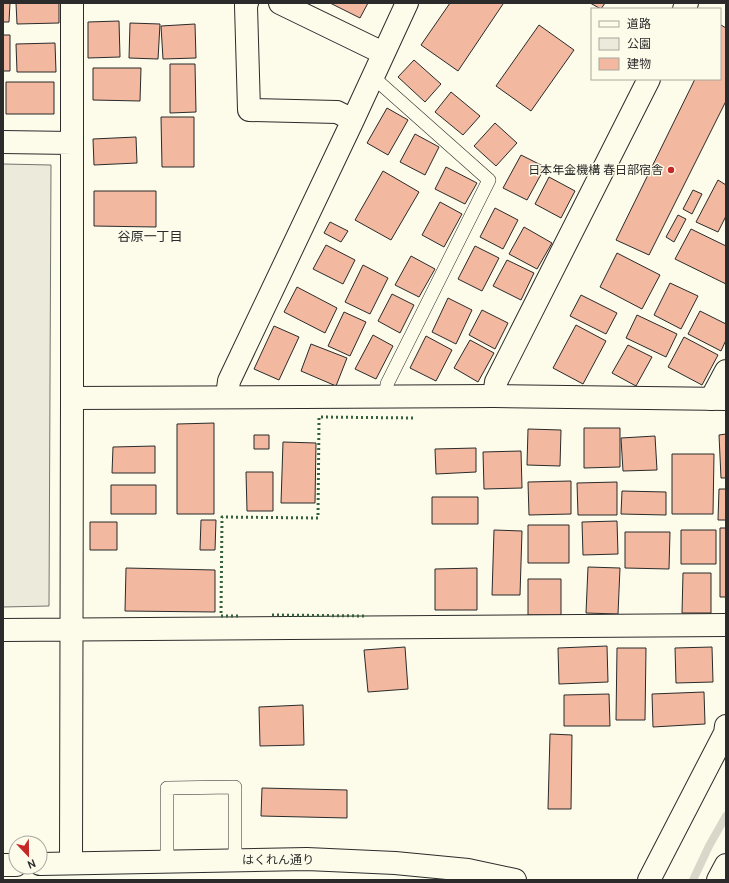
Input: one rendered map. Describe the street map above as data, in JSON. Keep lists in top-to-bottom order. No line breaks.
{"streets":{"street":["はくれん通り"]},"districts":["谷原一丁目"],"places":["日本年金機構 春日部宿舎"],"legend":["道路","公園","建物"],"north":"bottom"}
